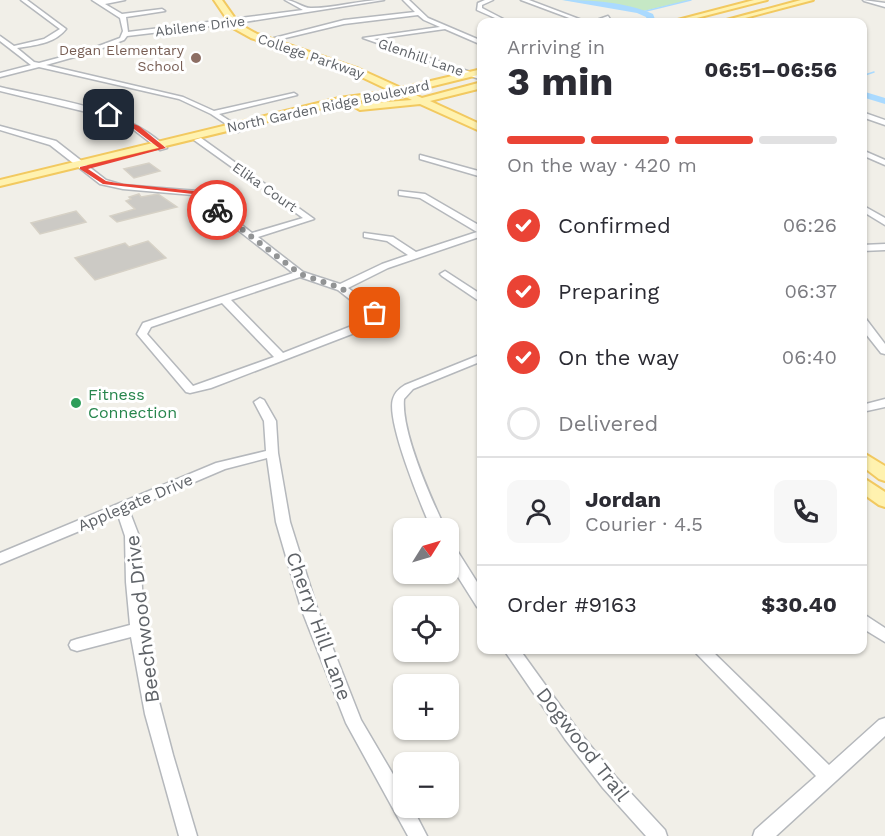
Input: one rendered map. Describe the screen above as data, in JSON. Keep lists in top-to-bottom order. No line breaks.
{"streets":{"main road":["College Parkway","North Garden Ridge Boulevard"],"street":["Abilene Drive","Glenhill Lane","Elika Court","Applegate Drive","Beechwood Drive","Cherry Hill Lane","Dogwood Trail"]},"crossings":[["Abilene Drive","College Parkway"],["College Parkway","North Garden Ridge Boulevard"],["Glenhill Lane","North Garden Ridge Boulevard"],["Applegate Drive","Beechwood Drive"],["Applegate Drive","Cherry Hill Lane"]],"places":["Degan Elementary School","Fitness Connection"],"north":"top right","page":{"heading":["3 min","Arriving in","06:51–06:56"],"panel":["Jordan","Courier · 4.5","Order #9163","$30.40"],"bar":"On the way · 420 m","list":[["Confirmed","06:26"],["Preparing","06:37"],["On the way","06:40"],"Delivered"],"map_buttons":["+","−"]}}
